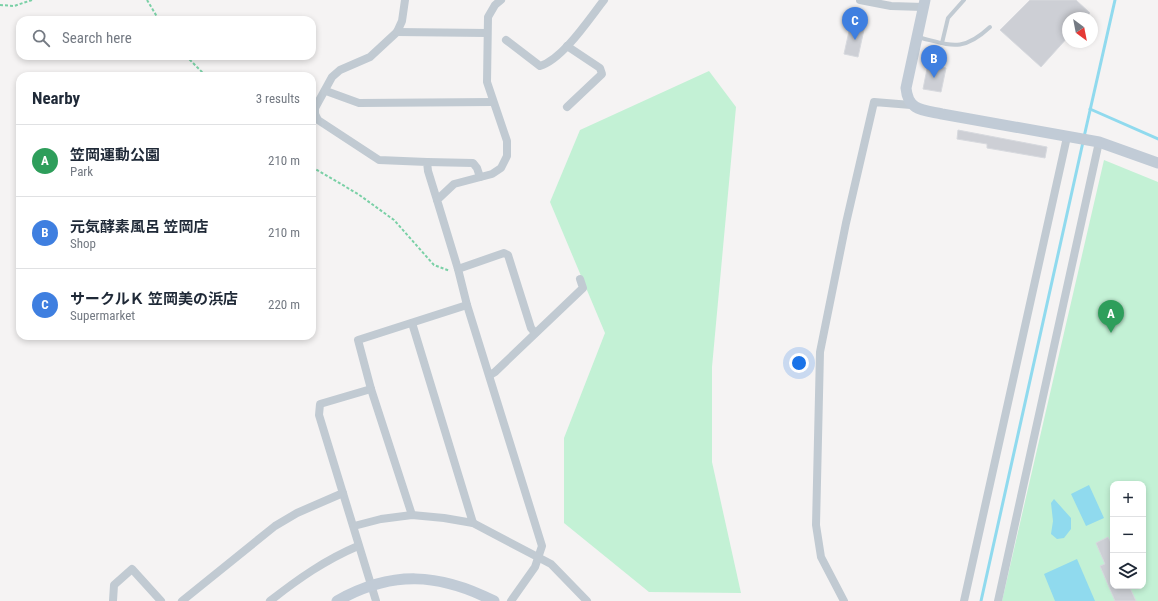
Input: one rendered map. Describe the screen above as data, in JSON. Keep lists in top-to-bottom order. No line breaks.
{"north":"bottom right","page":{"pins":["C","B","A"],"search":"Search here","heading":["Nearby","3 results"],"list":[{"mark":"A","name":"笠岡運動公園","note":"Park","value":"210 m"},{"mark":"B","name":"元気酵素風呂 笠岡店","note":"Shop","value":"210 m"},{"mark":"C","name":"サークルＫ 笠岡美の浜店","note":"Supermarket","value":"220 m"}],"map_buttons":["+","−"]}}
